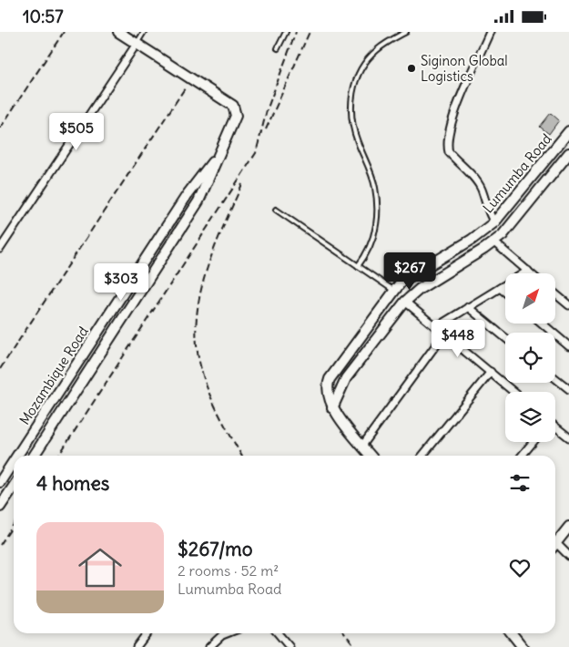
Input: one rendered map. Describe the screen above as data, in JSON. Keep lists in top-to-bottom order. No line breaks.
{"streets":{"street":["Lumumba Road","Mozambique Road"]},"places":["Siginon Global Logistics"],"north":"top right","page":{"status":"10:57","price":["$505","$267","$303","$448"],"heading":"4 homes","list":[{"name":"$267/mo","note":"2 rooms · 52 m² · Lumumba Road"}]}}
